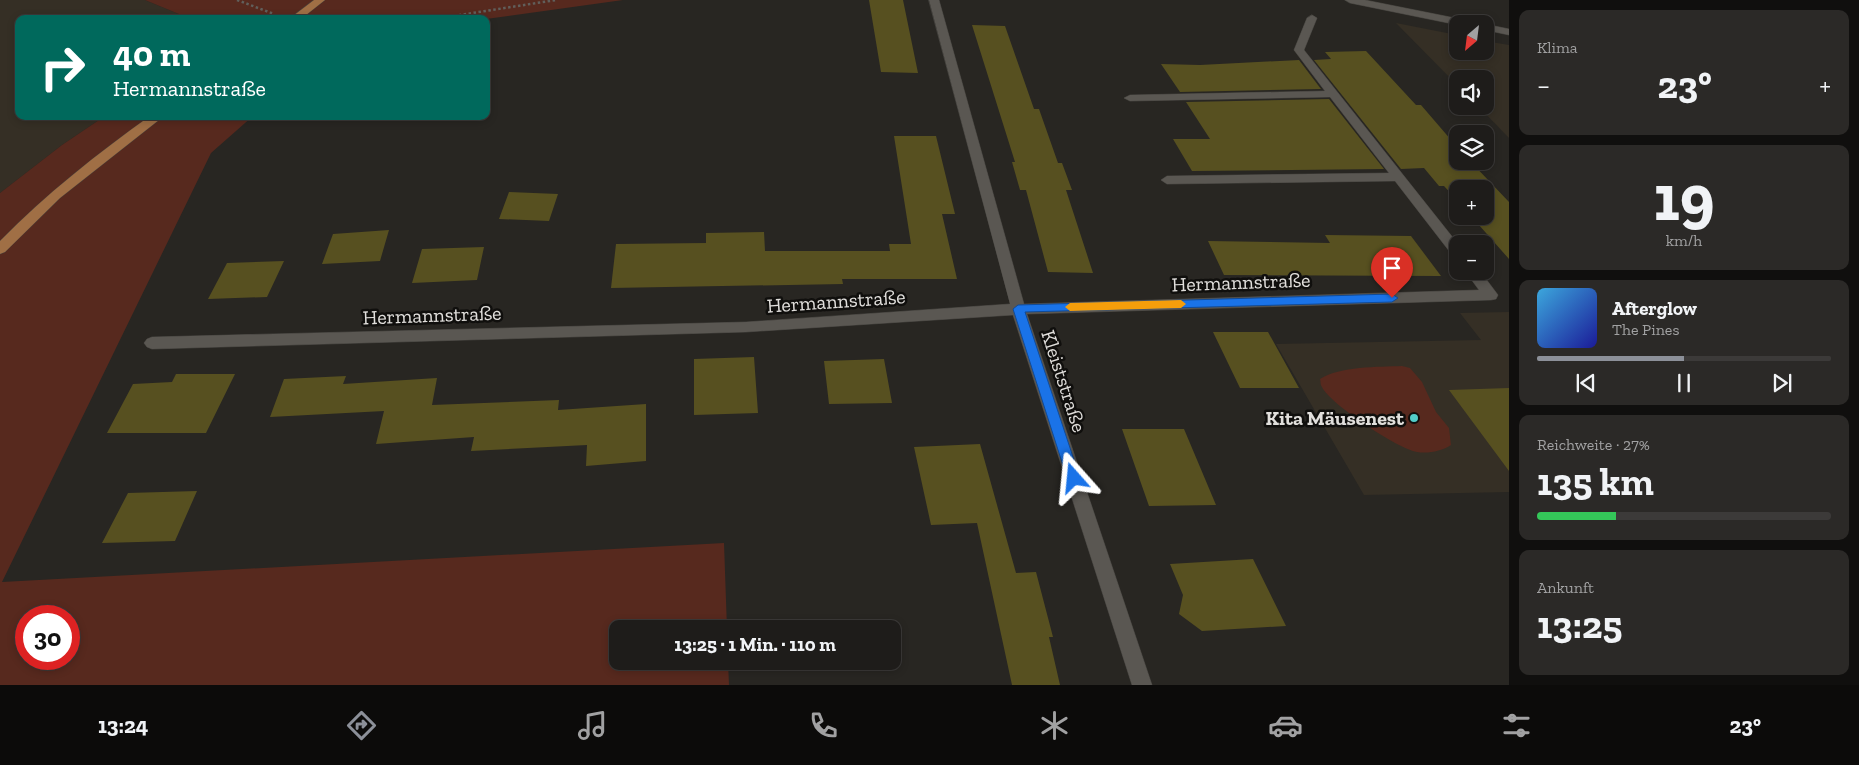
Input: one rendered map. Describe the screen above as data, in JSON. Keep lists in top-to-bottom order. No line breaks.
{"streets":{"street":["Hermannstraße","Kleiststraße"]},"crossings":[["Hermannstraße","Kleiststraße"]],"places":["Kita Mäusenest"],"north":"bottom left","page":{"tile":["Klima",["19","km/h"],["Reichweite · 27%","135 km"],["Ankunft","13:25"]],"map_buttons":["+","−"],"turn":["40 m","Hermannstraße"],"heat":["−","23°","+"],"song":["Afterglow","The Pines"],"limit":"30","trip":"13:25 · 1 Min. · 110 m","tabs":["13:24","23°"]}}
